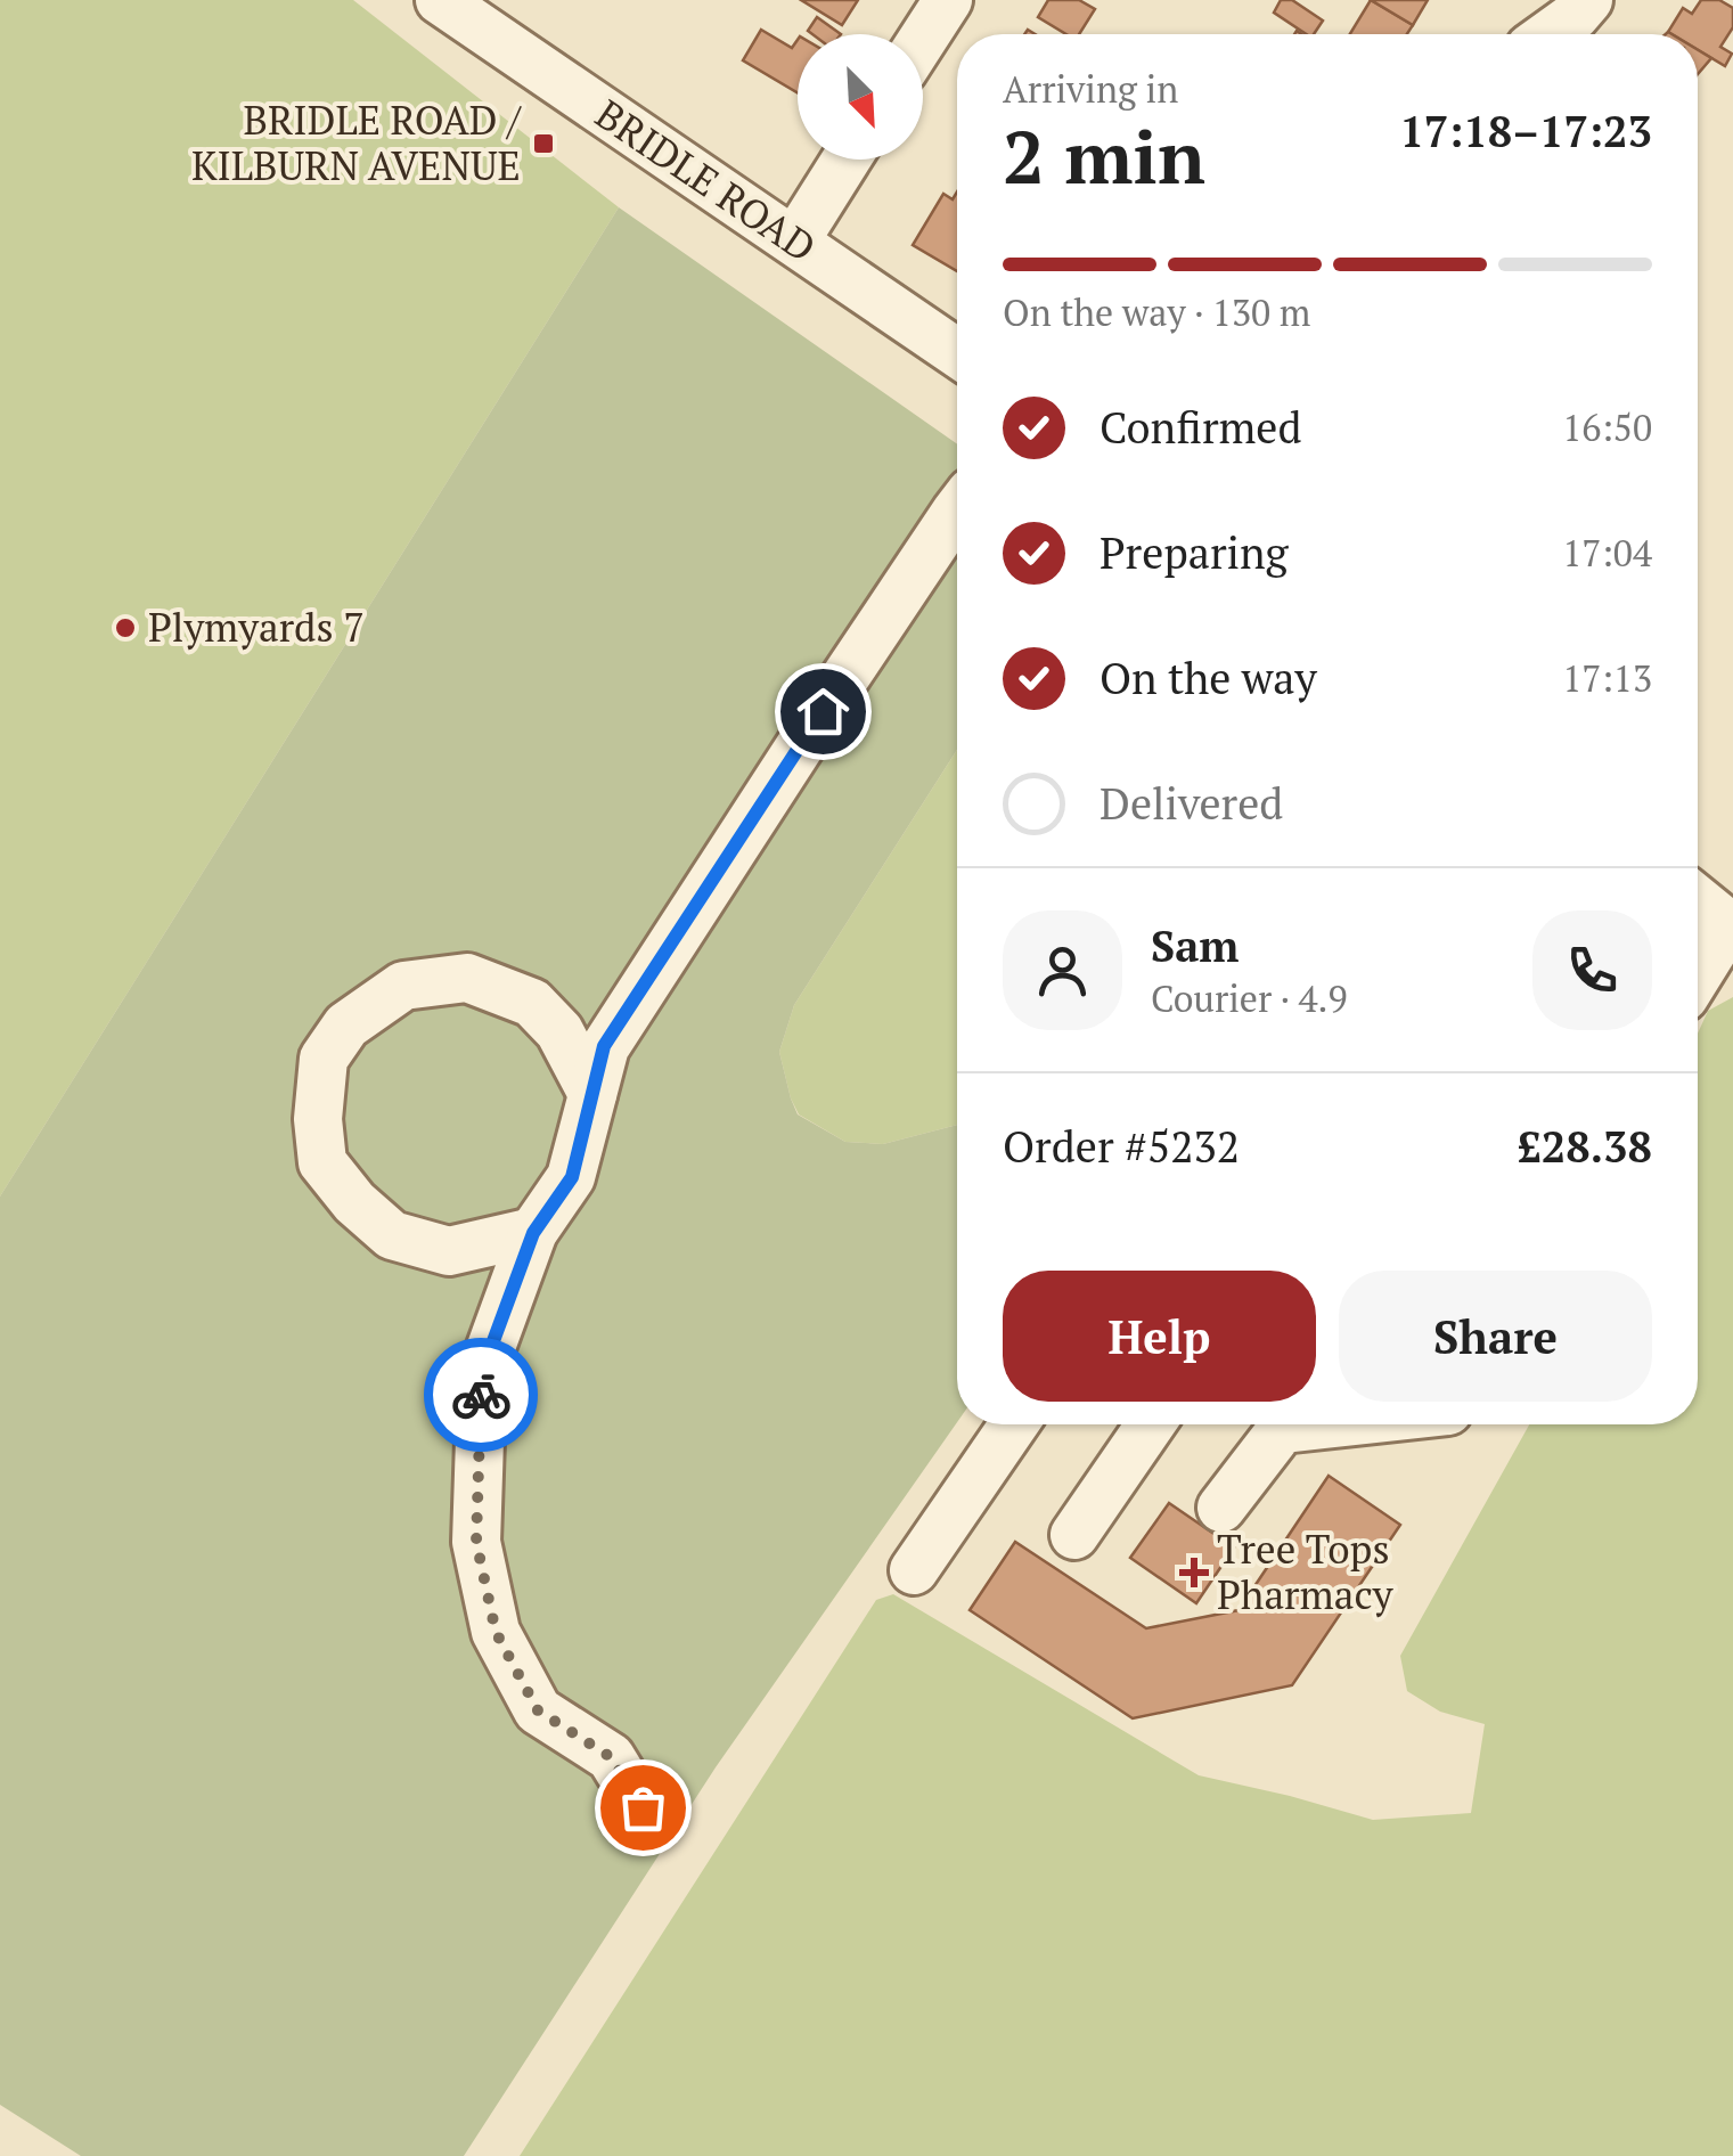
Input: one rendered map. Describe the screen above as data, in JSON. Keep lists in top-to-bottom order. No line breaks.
{"streets":{"street":["BRIDLE ROAD"]},"places":{"transit":["BRIDLE ROAD / KILBURN AVENUE"],"other":["Plymyards 7"],"health":["Tree Tops Pharmacy"]},"north":"bottom right","page":{"heading":["2 min","Arriving in","17:18–17:23"],"panel":["Sam","Courier · 4.9","Order #5232","£28.38"],"bar":"On the way · 130 m","list":[["Confirmed","16:50"],["Preparing","17:04"],["On the way","17:13"],"Delivered"],"buttons":["Help","Share"]}}
